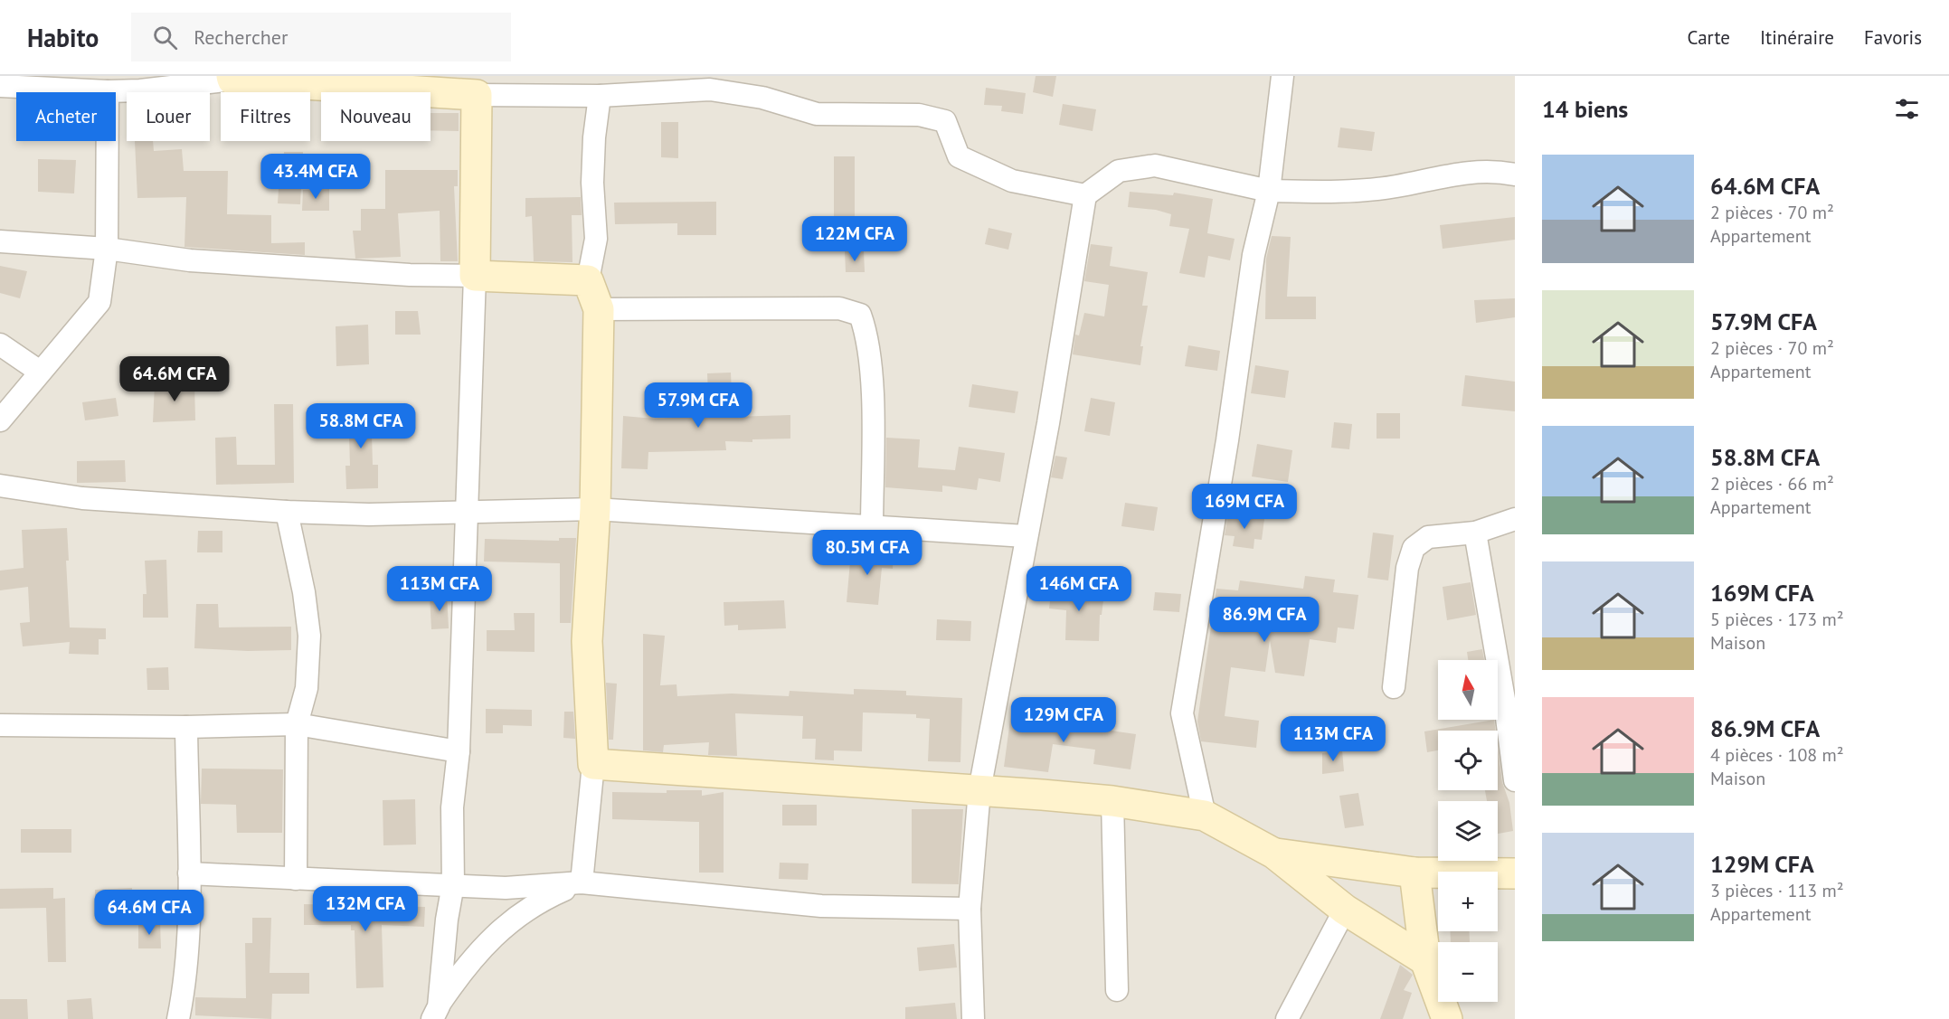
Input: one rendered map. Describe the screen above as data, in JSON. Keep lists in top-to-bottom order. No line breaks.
{"north":"top","page":{"header":"Habito","search":"Rechercher","nav":["Carte","Itinéraire","Favoris"],"heading":"14 biens","chip":["Acheter","Louer","Filtres","Nouveau"],"list":[{"name":"64.6M CFA","note":"2 pièces · 70 m² · Appartement"},{"name":"57.9M CFA","note":"2 pièces · 70 m² · Appartement"},{"name":"58.8M CFA","note":"2 pièces · 66 m² · Appartement"},{"name":"169M CFA","note":"5 pièces · 173 m² · Maison"},{"name":"86.9M CFA","note":"4 pièces · 108 m² · Maison"},{"name":"129M CFA","note":"3 pièces · 113 m² · Appartement"}],"price":["43.4M CFA","122M CFA","64.6M CFA","57.9M CFA","58.8M CFA","169M CFA","80.5M CFA","113M CFA","146M CFA","86.9M CFA","129M CFA","113M CFA","132M CFA","64.6M CFA"],"map_buttons":["+","−"]}}
